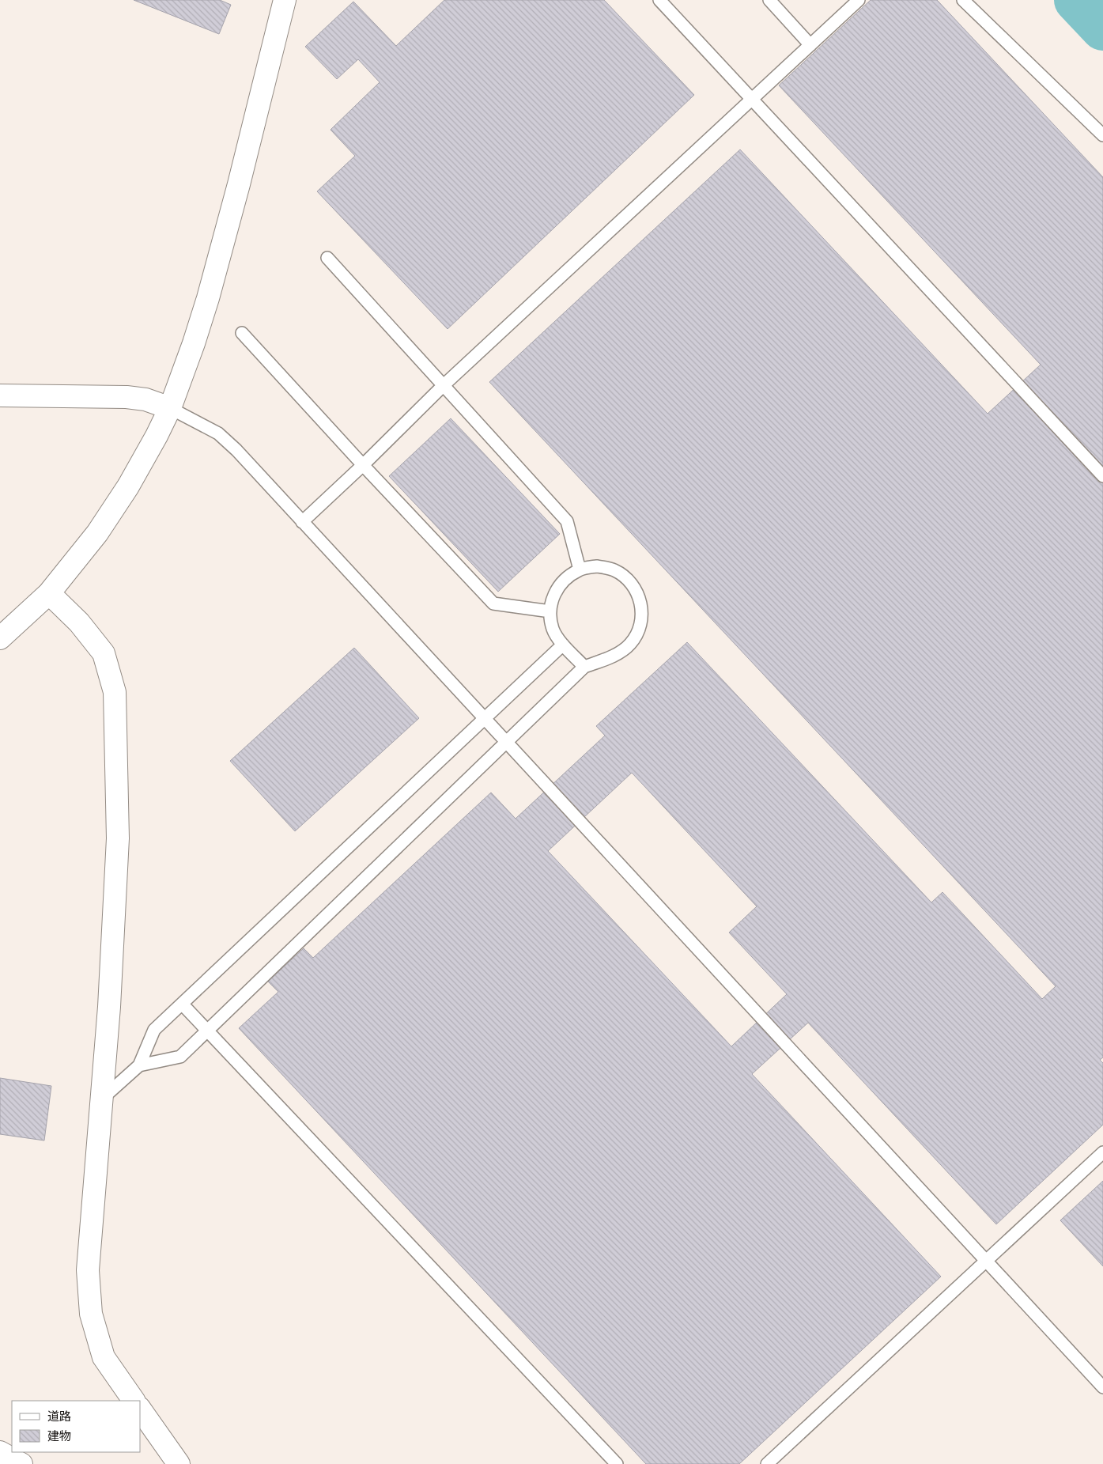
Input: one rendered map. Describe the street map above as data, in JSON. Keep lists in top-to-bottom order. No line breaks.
{"legend":["道路","建物"]}
